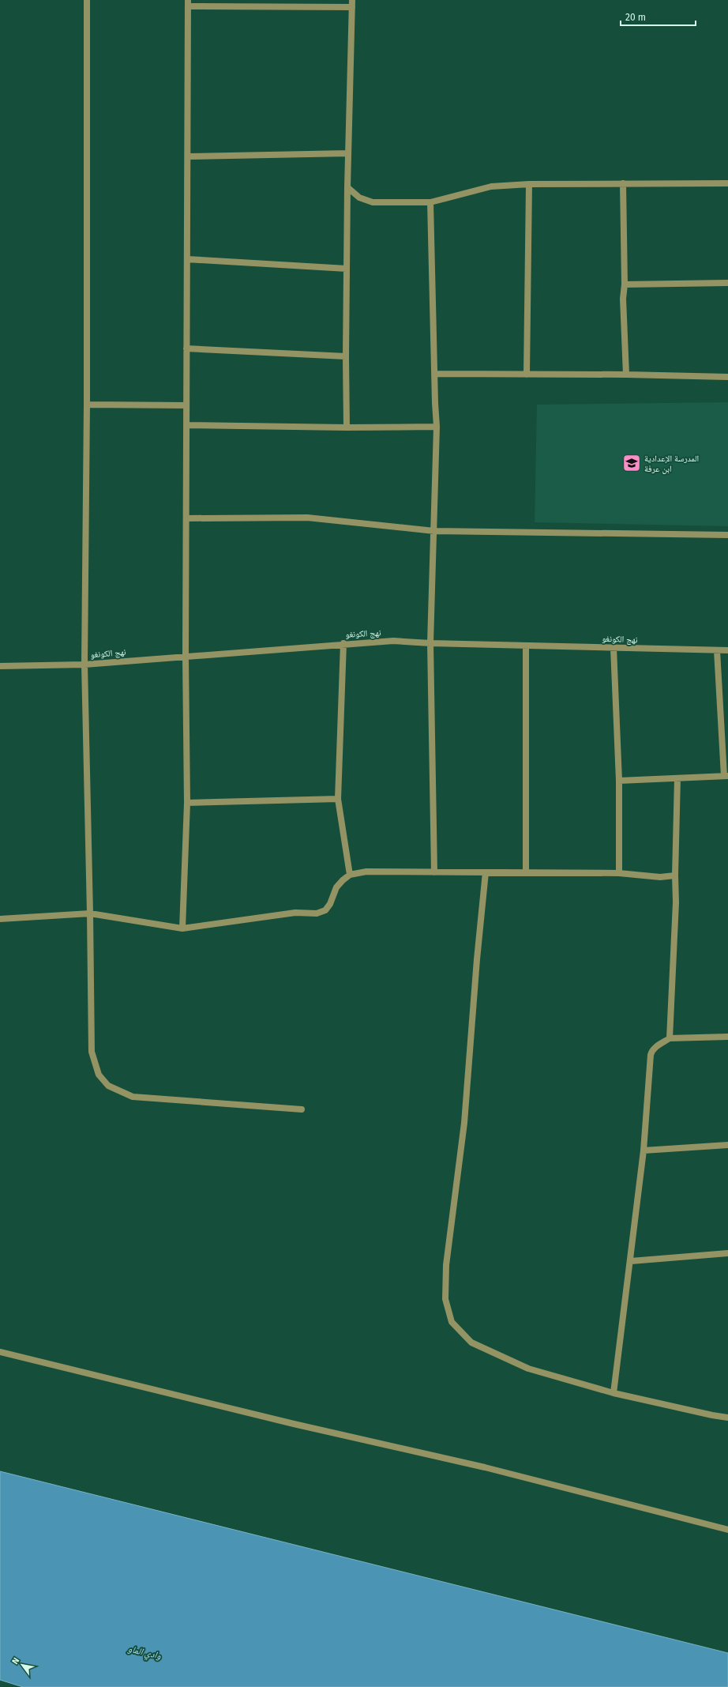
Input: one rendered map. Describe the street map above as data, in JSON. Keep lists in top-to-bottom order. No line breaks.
{"streets":{"street":["نهج الكونغو"]},"water":["وادي الماو"],"places":{"school or university":["المدرسة الإعدادية ابن عرفة"]},"scale_bar":"20 m","north":"top left"}
